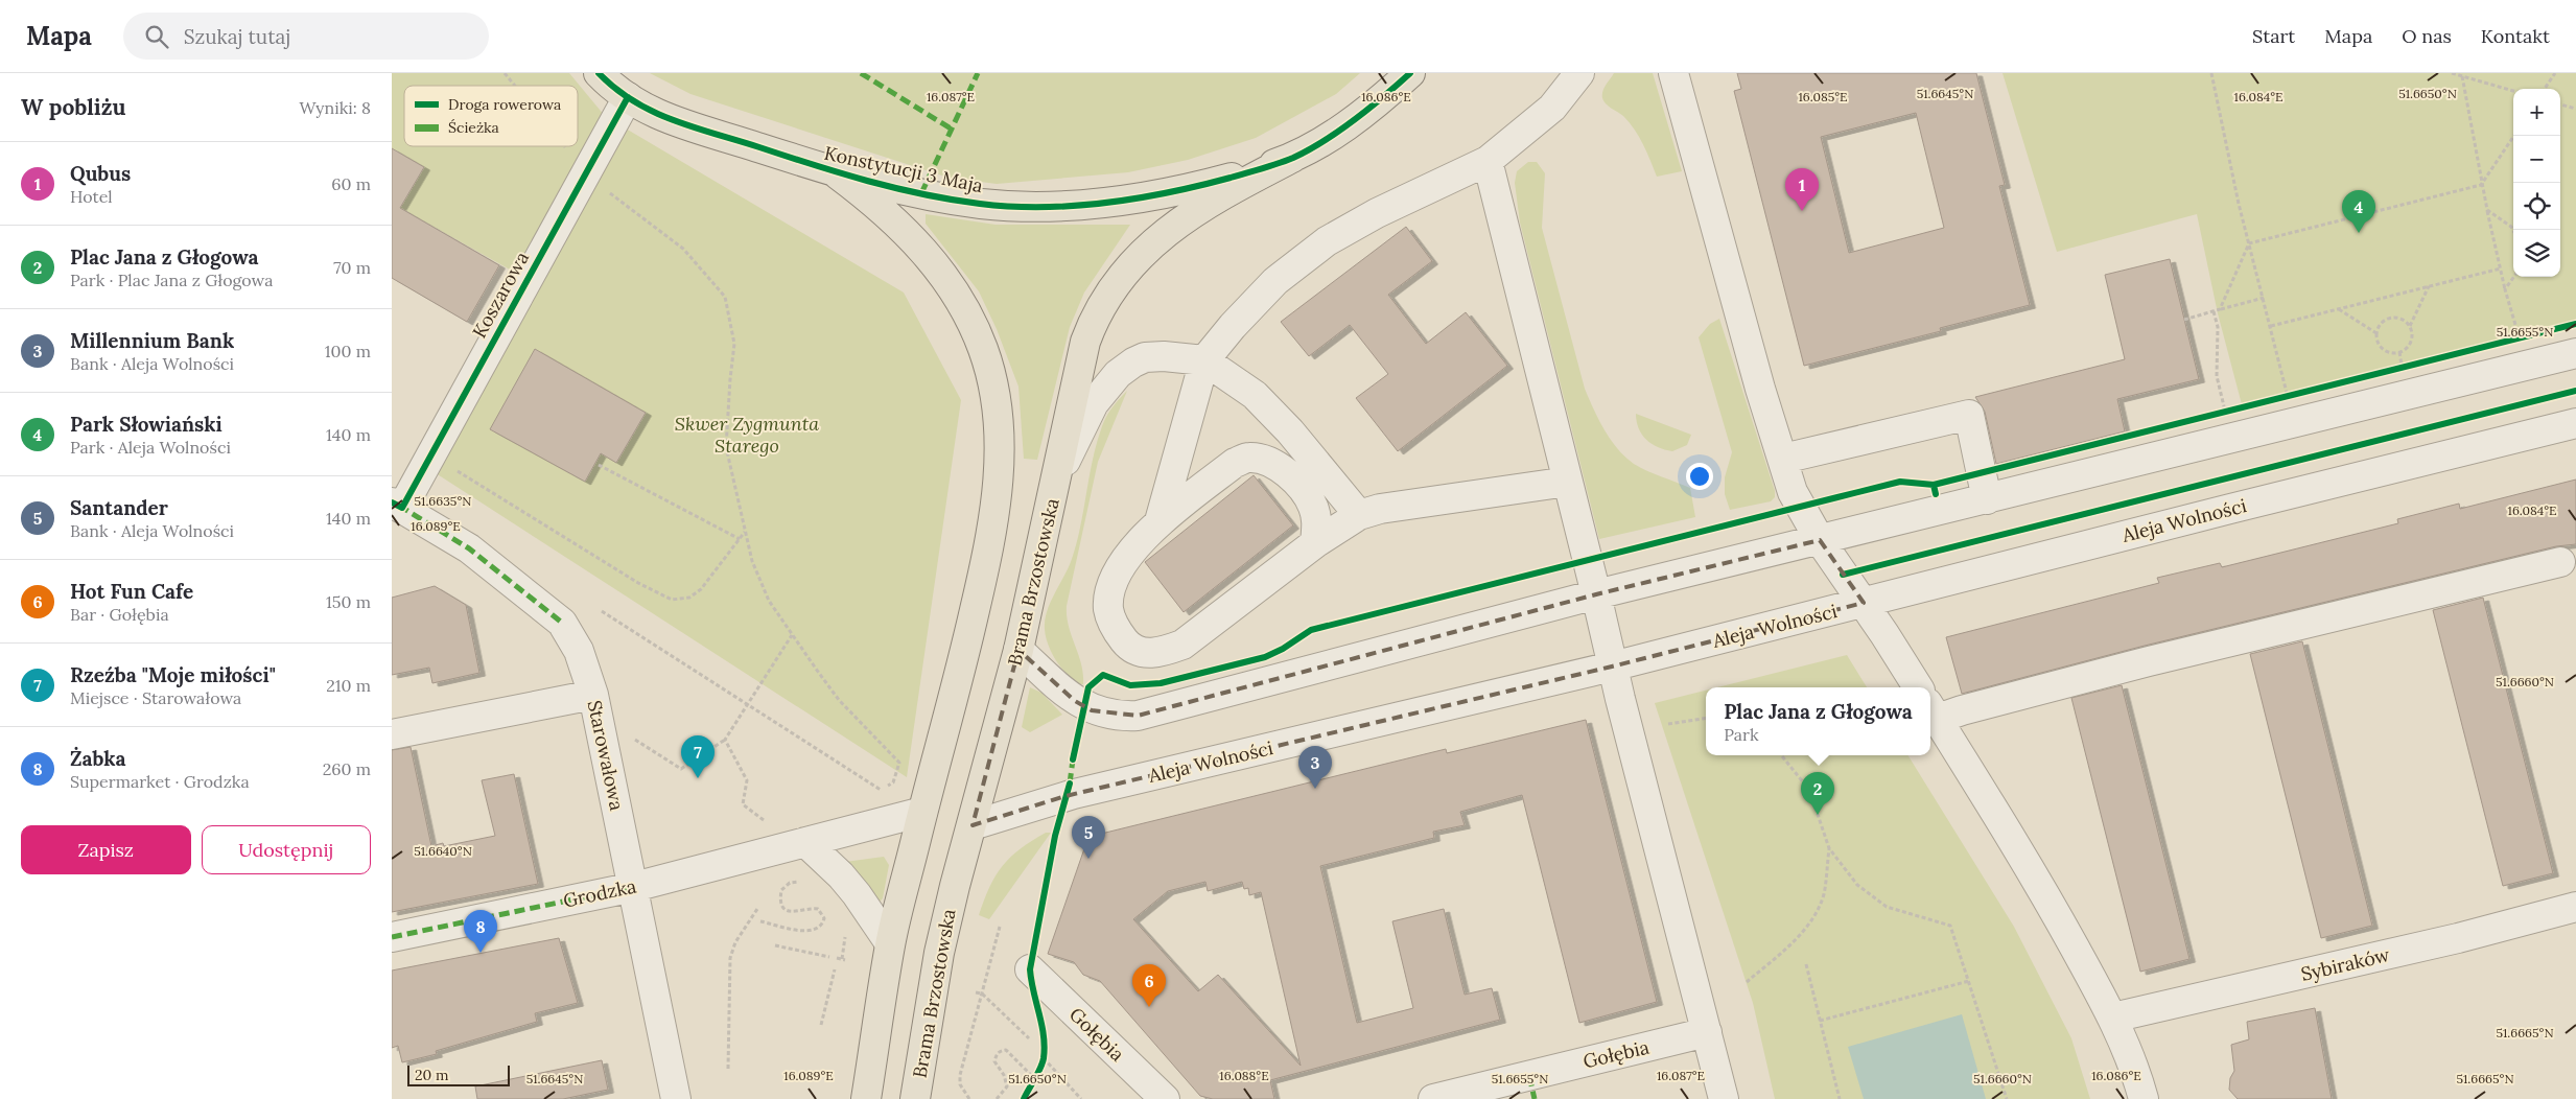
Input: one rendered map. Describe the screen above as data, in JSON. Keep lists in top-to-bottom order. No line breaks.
{"streets":{"main road":["Konstytucji 3 Maja","Brama Brzostowska"],"street":["Koszarowa","Aleja Wolności","Starowałowa","Grodzka","Sybiraków","Gołębia"]},"crossings":[["Konstytucji 3 Maja","Koszarowa"],["Konstytucji 3 Maja","Brama Brzostowska"],["Koszarowa","Starowałowa"],["Aleja Wolności","Brama Brzostowska"],["Starowałowa","Grodzka"]],"parks":["Skwer Zygmunta Starego"],"legend":["Droga rowerowa","Ścieżka"],"scale_bar":"20 m","page":{"header":"Mapa","search":"Szukaj tutaj","nav":["Start","Mapa","O nas","Kontakt"],"heading":["W pobliżu","Wyniki: 8"],"map_buttons":["+","−"],"list":[{"mark":"1","name":"Qubus","note":"Hotel","value":"60 m"},{"mark":"2","name":"Plac Jana z Głogowa","note":"Park · Plac Jana z Głogowa","value":"70 m"},{"mark":"3","name":"Millennium Bank","note":"Bank · Aleja Wolności","value":"100 m"},{"mark":"4","name":"Park Słowiański","note":"Park · Aleja Wolności","value":"140 m"},{"mark":"5","name":"Santander","note":"Bank · Aleja Wolności","value":"140 m"},{"mark":"6","name":"Hot Fun Cafe","note":"Bar · Gołębia","value":"150 m"},{"mark":"7","name":"Rzeźba \"Moje miłości\"","note":"Miejsce · Starowałowa","value":"210 m"},{"mark":"8","name":"Żabka","note":"Supermarket · Grodzka","value":"260 m"}],"pins":["1","4","7","3","2","5","8","6"],"popup":["Plac Jana z Głogowa","Park"],"buttons":["Zapisz","Udostępnij"],"scale":"20 m"},"coordinates":["51.6645°N","51.6650°N","16.087°E","16.086°E","16.085°E","16.084°E","51.6655°N","51.6635°N","16.089°E","51.6660°N","51.6640°N","51.6665°N","16.088°E"]}
